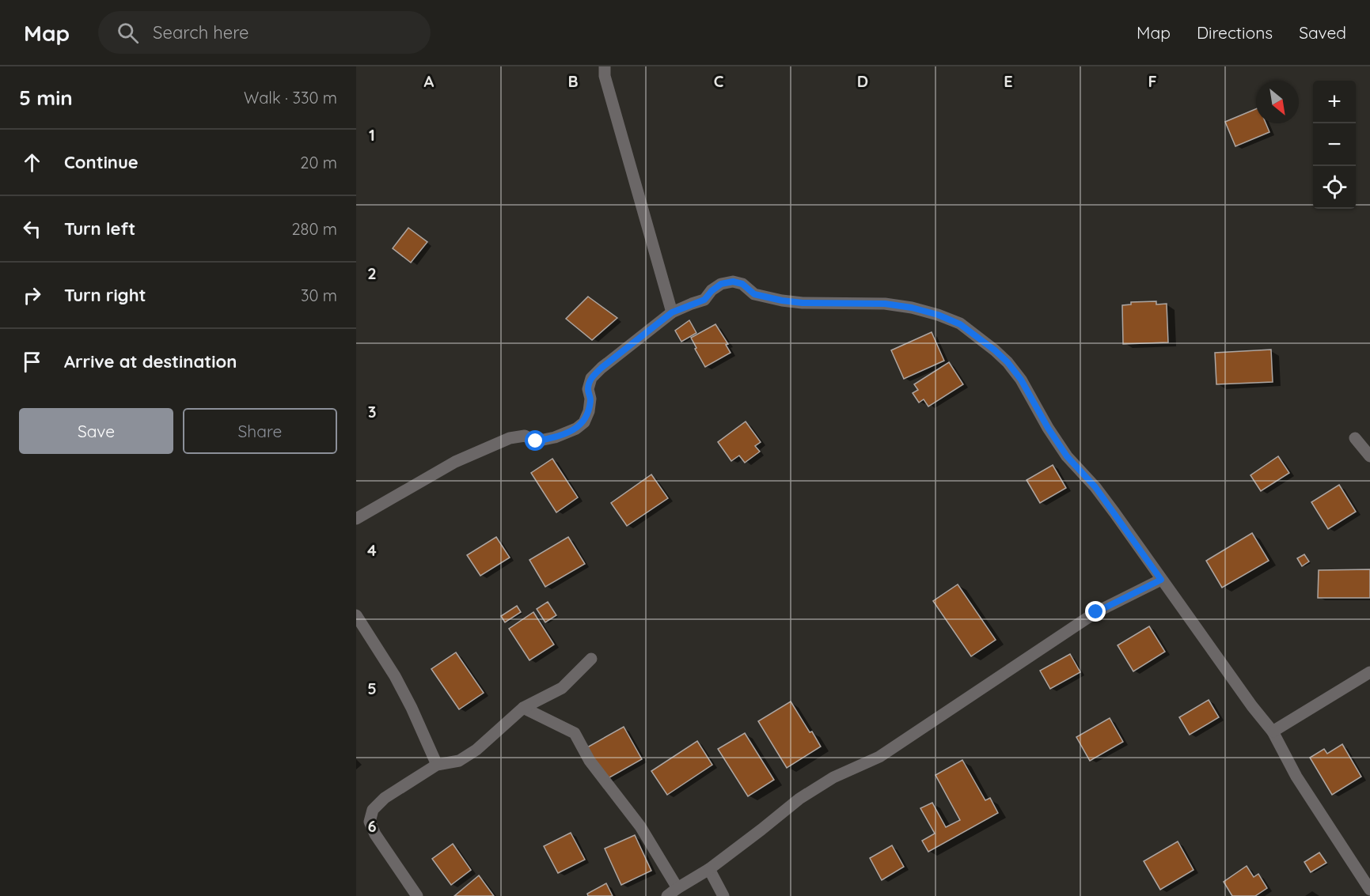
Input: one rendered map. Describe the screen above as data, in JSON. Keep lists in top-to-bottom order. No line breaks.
{"north":"bottom right","page":{"header":"Map","search":"Search here","nav":["Map","Directions","Saved"],"heading":["5 min","Walk · 330 m"],"map_buttons":["+","−"],"list":[["Continue","20 m"],["Turn left","280 m"],["Turn right","30 m"],"Arrive at destination"],"buttons":["Save","Share"]},"grid":{"columns":["A","B","C","D","E","F"],"rows":["1","2","3","4","5","6"]}}
